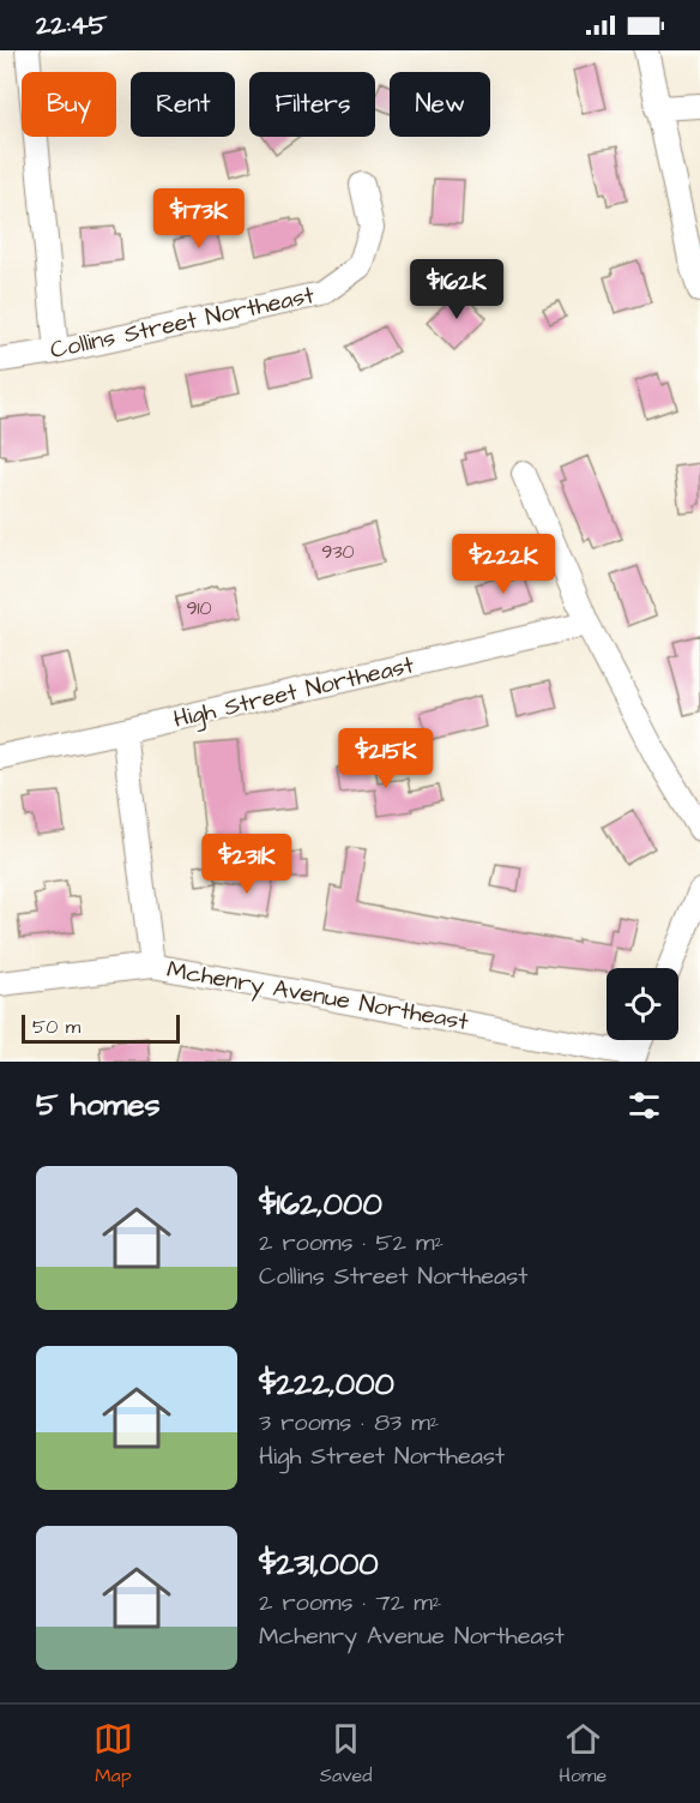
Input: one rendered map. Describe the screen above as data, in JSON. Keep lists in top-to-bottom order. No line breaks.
{"streets":{"street":["Collins Street Northeast","High Street Northeast","Mchenry Avenue Northeast"]},"house_numbers":["930","910"],"scale_bar":"50 m","page":{"status":"22:45","chip":["Buy","Rent","Filters","New"],"price":["$173K","$162K","$222K","$215K","$231K"],"scale":"50 m","heading":"5 homes","list":[{"name":"$162,000","note":"2 rooms · 52 m² · Collins Street Northeast"},{"name":"$222,000","note":"3 rooms · 83 m² · High Street Northeast"},{"name":"$231,000","note":"2 rooms · 72 m² · Mchenry Avenue Northeast"}],"tabs":["Map","Saved","Home"]}}
